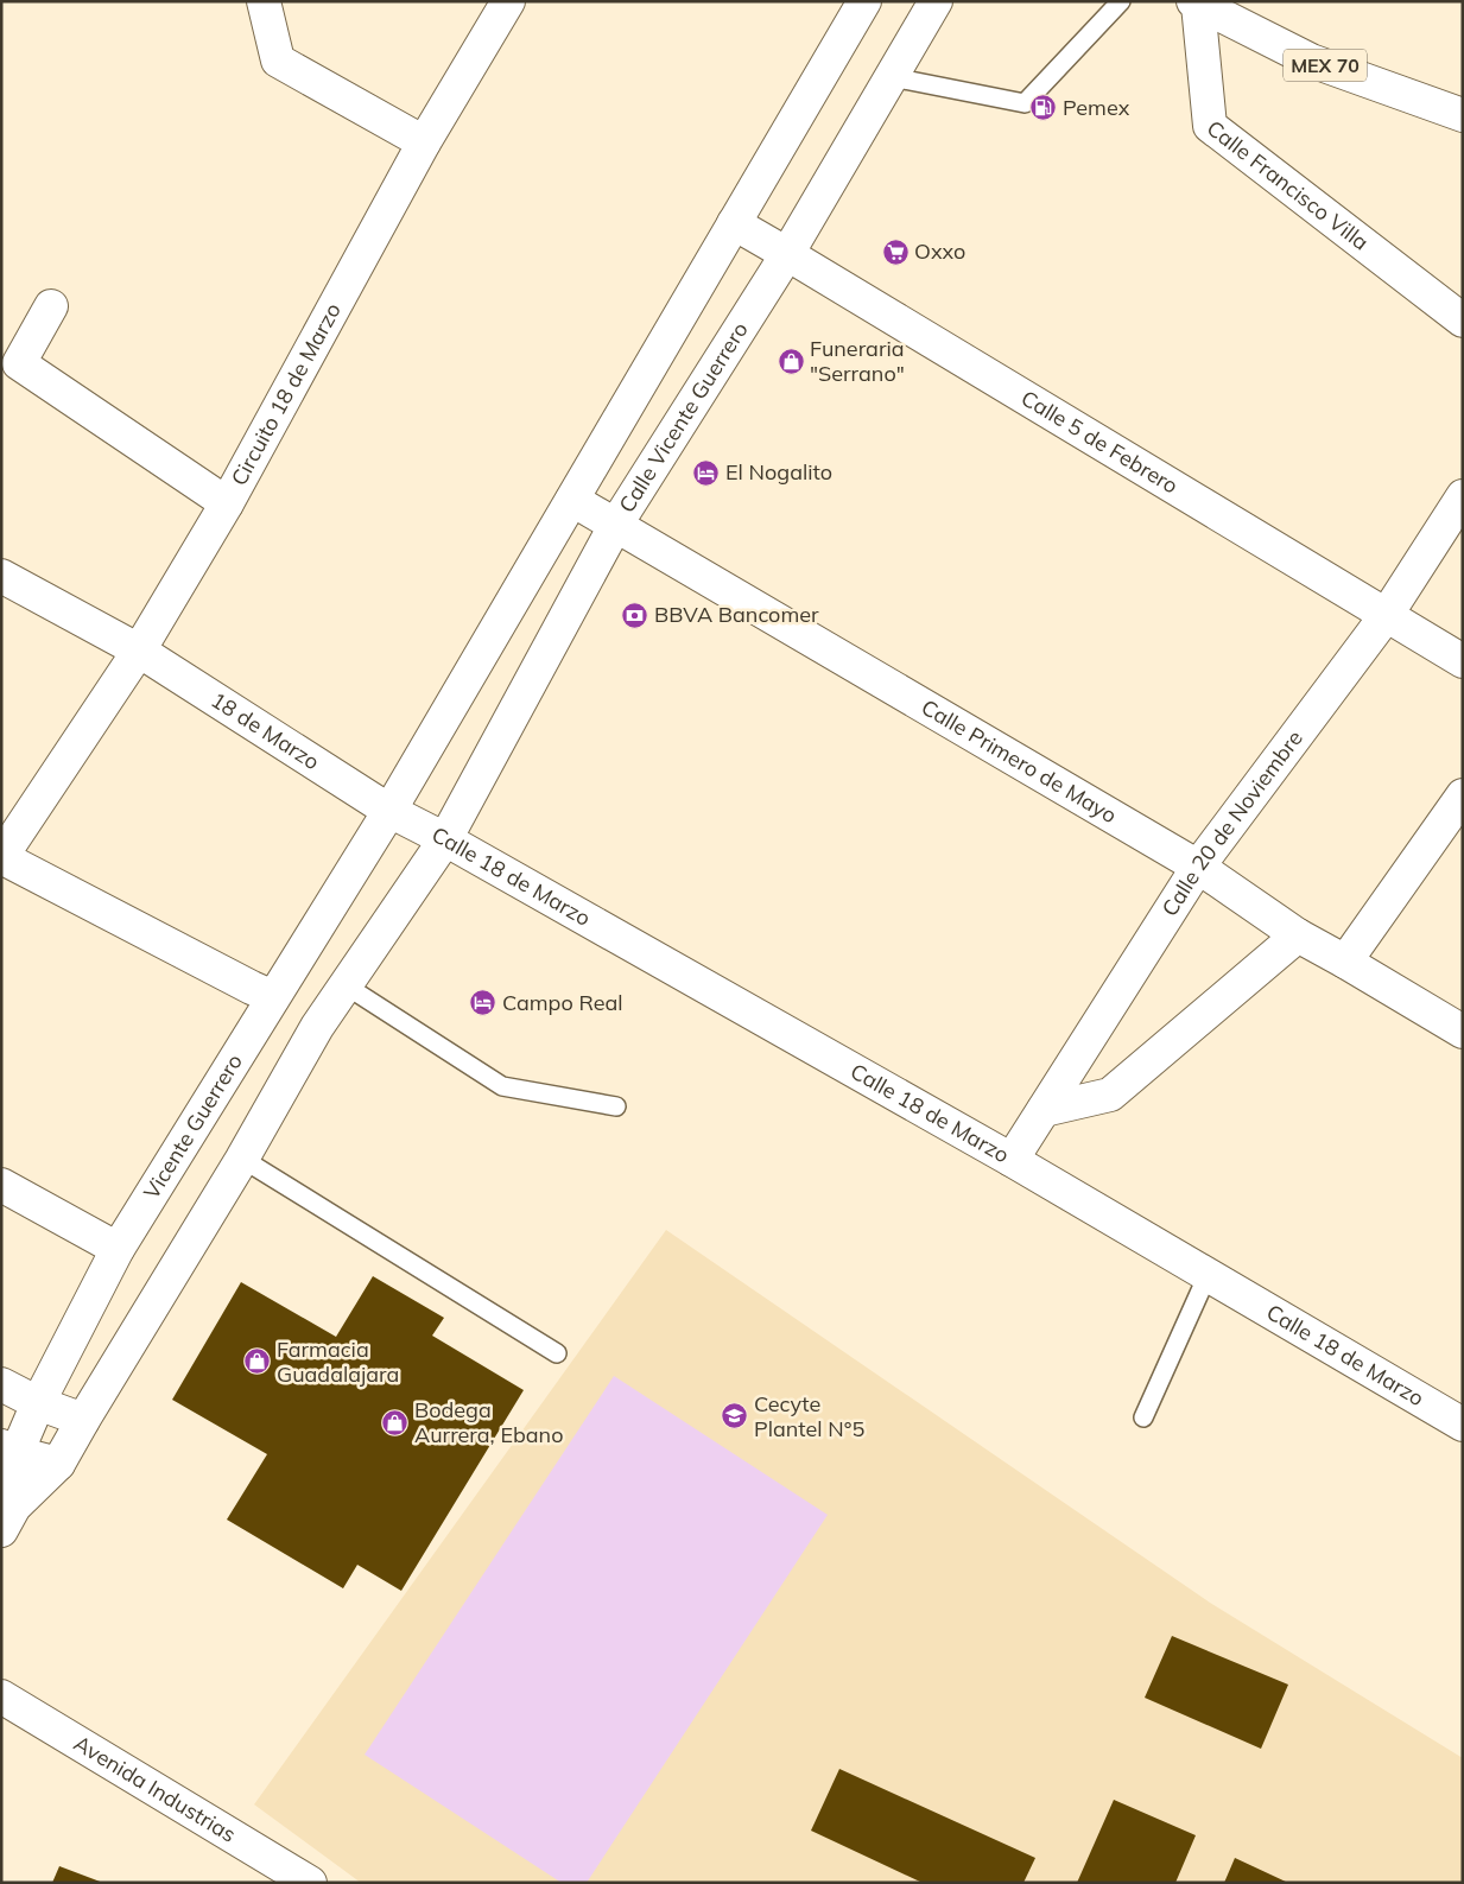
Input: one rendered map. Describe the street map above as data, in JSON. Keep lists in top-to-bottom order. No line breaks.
{"streets":{"main road":["MEX 70","Calle Francisco Villa","Circuito 18 de Marzo","Calle Vicente Guerrero","Calle 5 de Febrero","18 de Marzo","Calle Primero de Mayo","Calle 20 de Noviembre","Calle 18 de Marzo","Vicente Guerrero","Avenida Industrias"]},"crossings":[["MEX 70","Calle Francisco Villa"],["Circuito 18 de Marzo","18 de Marzo"],["Calle Vicente Guerrero","Calle 5 de Febrero"],["Calle Vicente Guerrero","Calle Primero de Mayo"],["Calle Vicente Guerrero","Calle 18 de Marzo"],["Calle 5 de Febrero","Calle 20 de Noviembre"],["18 de Marzo","Calle 18 de Marzo"],["18 de Marzo","Vicente Guerrero"],["Calle Primero de Mayo","Calle 20 de Noviembre"],["Calle 20 de Noviembre","Calle 18 de Marzo"],["Calle 18 de Marzo","Vicente Guerrero"]],"places":{"fuel station":["Pemex"],"supermarket":["Oxxo"],"shop":["Funeraria \"Serrano\"","Farmacia Guadalajara","Bodega Aurrera, Ebano"],"hotel":["El Nogalito","Campo Real"],"bank":["BBVA Bancomer"],"school or university":["Cecyte Plantel N°5"]}}
